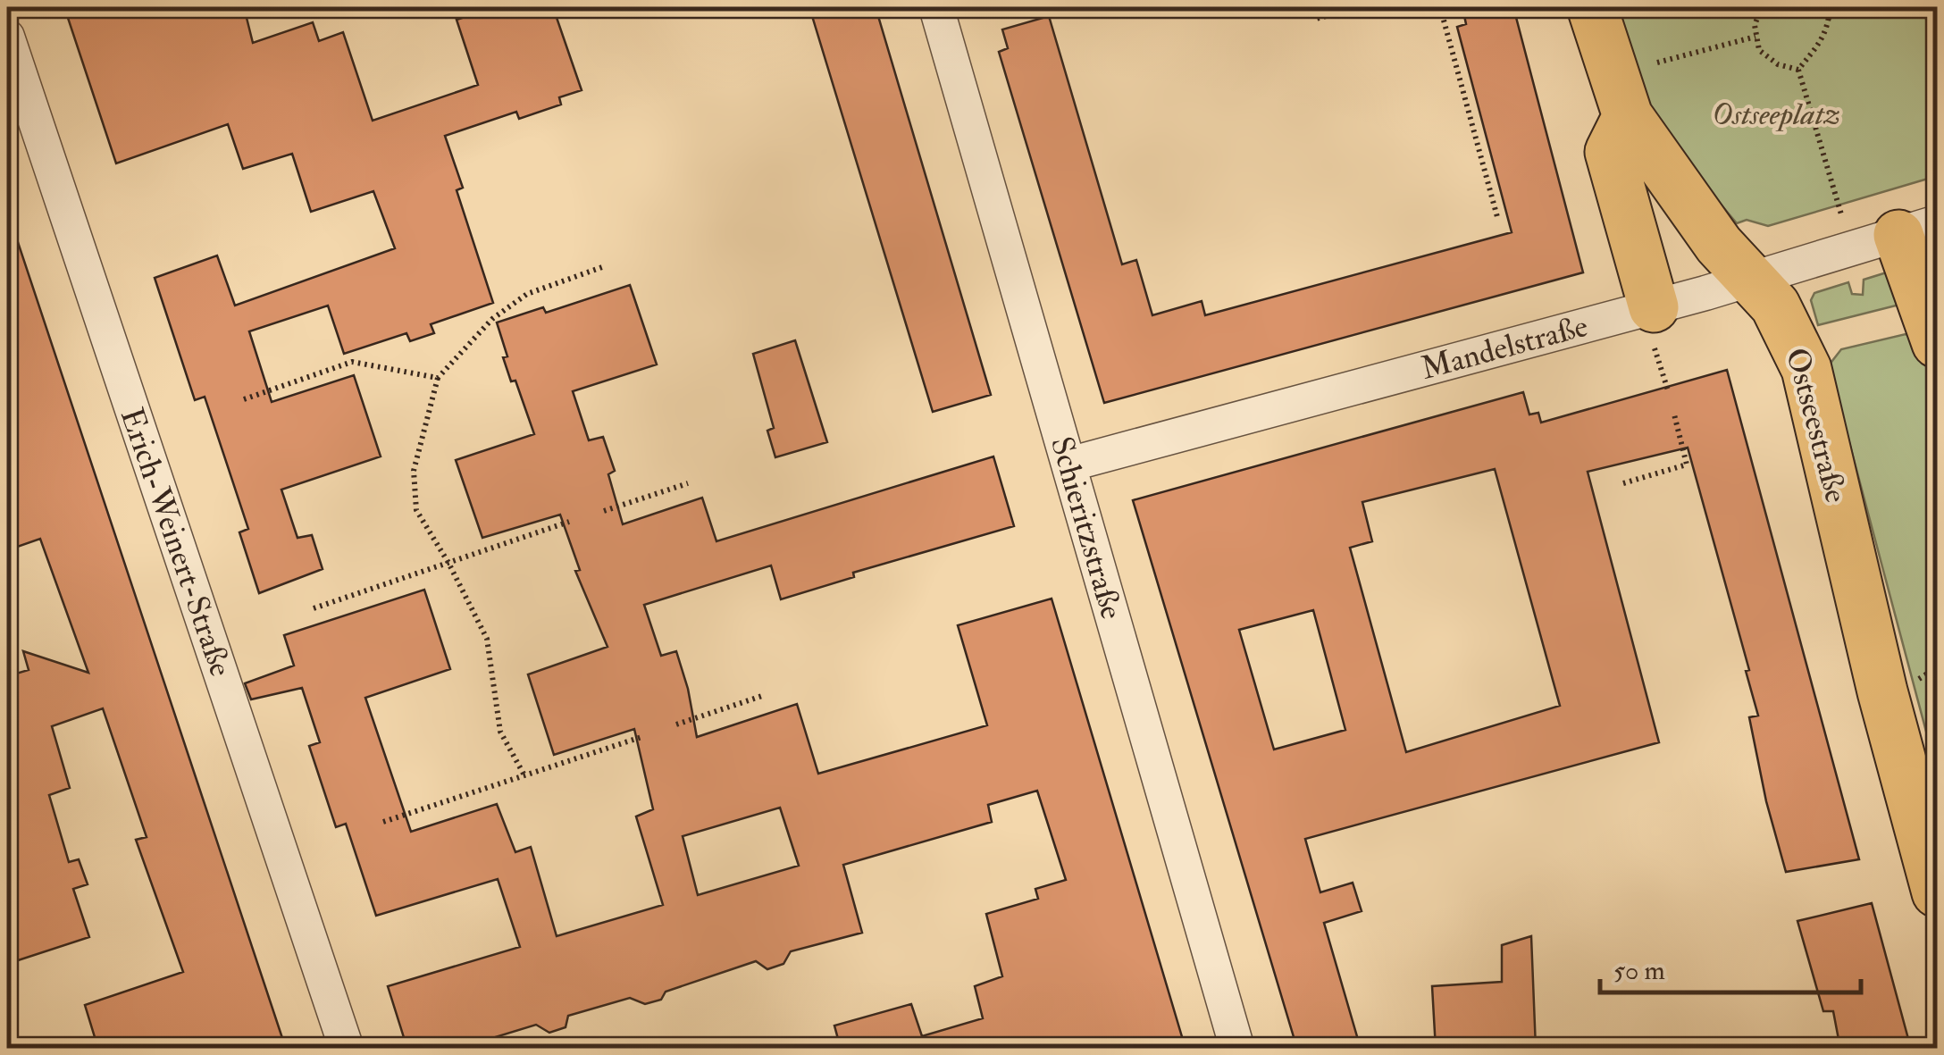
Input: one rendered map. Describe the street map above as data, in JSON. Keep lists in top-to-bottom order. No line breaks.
{"streets":{"main road":["Ostseestraße"],"street":["Mandelstraße","Schieritzstraße","Erich-Weinert-Straße"]},"crossings":[["Mandelstraße","Ostseestraße"],["Mandelstraße","Schieritzstraße"]],"parks":["Ostseeplatz"],"scale_bar":"50 m"}
